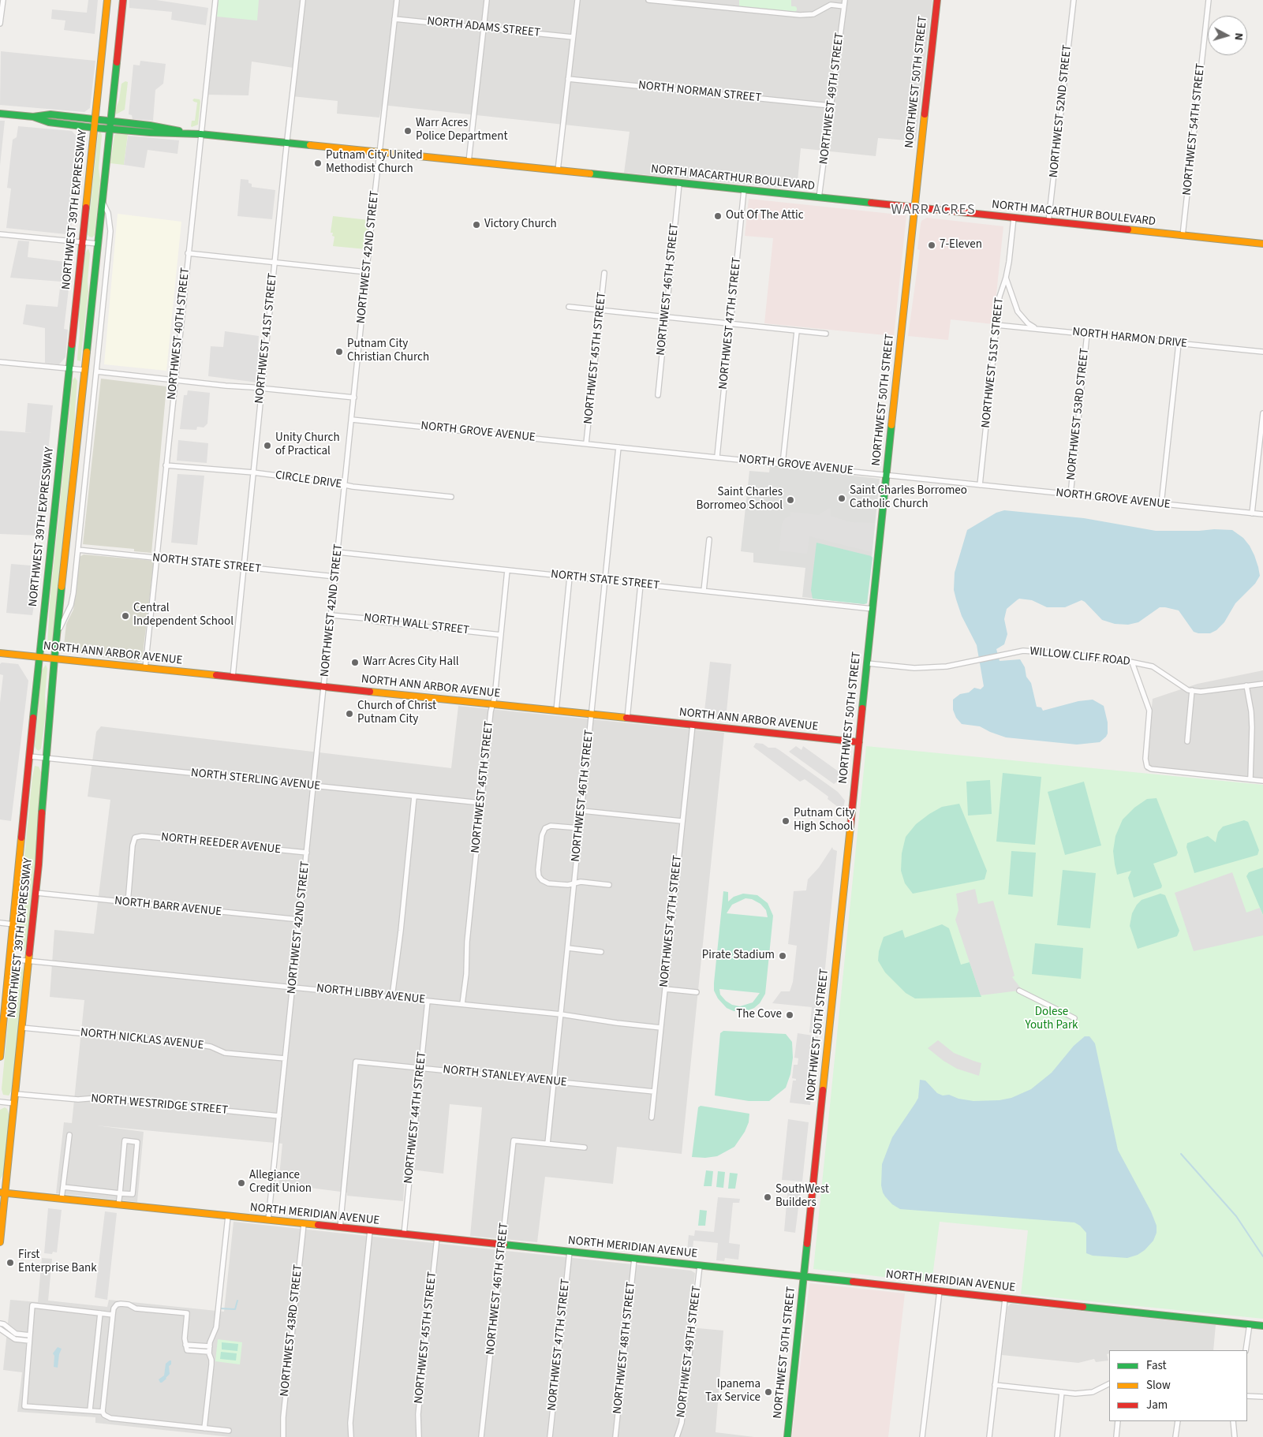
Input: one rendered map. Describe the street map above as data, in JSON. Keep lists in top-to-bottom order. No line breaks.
{"streets":{"main road":["NORTHWEST 50TH STREET","NORTH MACARTHUR BOULEVARD","NORTHWEST 39TH EXPRESSWAY","NORTH ANN ARBOR AVENUE","NORTH MERIDIAN AVENUE"],"street":["NORTH ADAMS STREET","NORTH NORMAN STREET","NORTHWEST 49TH STREET","NORTHWEST 52ND STREET","NORTHWEST 54TH STREET","NORTHWEST 42ND STREET","NORTHWEST 46TH STREET","NORTHWEST 47TH STREET","NORTHWEST 40TH STREET","NORTHWEST 41ST STREET","NORTH HARMON DRIVE","NORTHWEST 45TH STREET","NORTHWEST 51ST STREET","NORTHWEST 53RD STREET","NORTH GROVE AVENUE","CIRCLE DRIVE","NORTH STATE STREET","NORTH WALL STREET","WILLOW CLIFF ROAD","NORTH STERLING AVENUE","NORTH REEDER AVENUE","NORTH BARR AVENUE","NORTH LIBBY AVENUE","NORTH NICKLAS AVENUE","NORTH STANLEY AVENUE","NORTH WESTRIDGE STREET","NORTHWEST 44TH STREET","NORTHWEST 43RD STREET","NORTHWEST 48TH STREET"]},"crossings":[["NORTH ADAMS STREET","NORTHWEST 42ND STREET"],["NORTHWEST 50TH STREET","NORTH MACARTHUR BOULEVARD"],["NORTHWEST 50TH STREET","NORTH GROVE AVENUE"],["NORTHWEST 50TH STREET","NORTH STATE STREET"],["NORTHWEST 50TH STREET","NORTH ANN ARBOR AVENUE"],["NORTHWEST 50TH STREET","WILLOW CLIFF ROAD"],["NORTHWEST 50TH STREET","NORTH MERIDIAN AVENUE"],["NORTH NORMAN STREET","NORTHWEST 49TH STREET"],["NORTHWEST 49TH STREET","NORTH MACARTHUR BOULEVARD"],["NORTHWEST 49TH STREET","NORTH MERIDIAN AVENUE"],["NORTHWEST 52ND STREET","NORTH MACARTHUR BOULEVARD"],["NORTHWEST 54TH STREET","NORTH MACARTHUR BOULEVARD"],["NORTH MACARTHUR BOULEVARD","NORTHWEST 39TH EXPRESSWAY"],["NORTH MACARTHUR BOULEVARD","NORTHWEST 42ND STREET"],["NORTH MACARTHUR BOULEVARD","NORTHWEST 46TH STREET"],["NORTH MACARTHUR BOULEVARD","NORTHWEST 47TH STREET"],["NORTH MACARTHUR BOULEVARD","NORTHWEST 40TH STREET"],["NORTH MACARTHUR BOULEVARD","NORTHWEST 41ST STREET"],["NORTH MACARTHUR BOULEVARD","NORTHWEST 51ST STREET"],["NORTHWEST 39TH EXPRESSWAY","NORTH STATE STREET"],["NORTHWEST 39TH EXPRESSWAY","NORTH ANN ARBOR AVENUE"],["NORTHWEST 39TH EXPRESSWAY","NORTH STERLING AVENUE"],["NORTHWEST 39TH EXPRESSWAY","NORTH BARR AVENUE"],["NORTHWEST 39TH EXPRESSWAY","NORTH LIBBY AVENUE"],["NORTHWEST 39TH EXPRESSWAY","NORTH NICKLAS AVENUE"],["NORTHWEST 39TH EXPRESSWAY","NORTH WESTRIDGE STREET"],["NORTHWEST 39TH EXPRESSWAY","NORTH MERIDIAN AVENUE"],["NORTHWEST 42ND STREET","NORTH GROVE AVENUE"],["NORTHWEST 42ND STREET","CIRCLE DRIVE"],["NORTHWEST 42ND STREET","NORTH STATE STREET"],["NORTHWEST 42ND STREET","NORTH WALL STREET"],["NORTHWEST 42ND STREET","NORTH ANN ARBOR AVENUE"],["NORTHWEST 42ND STREET","NORTH STERLING AVENUE"],["NORTHWEST 42ND STREET","NORTH REEDER AVENUE"],["NORTHWEST 42ND STREET","NORTH BARR AVENUE"],["NORTHWEST 42ND STREET","NORTH LIBBY AVENUE"],["NORTHWEST 42ND STREET","NORTH NICKLAS AVENUE"],["NORTHWEST 42ND STREET","NORTH WESTRIDGE STREET"],["NORTHWEST 42ND STREET","NORTH MERIDIAN AVENUE"],["NORTHWEST 46TH STREET","NORTH GROVE AVENUE"],["NORTHWEST 46TH STREET","NORTH STATE STREET"],["NORTHWEST 46TH STREET","NORTH ANN ARBOR AVENUE"],["NORTHWEST 46TH STREET","NORTH LIBBY AVENUE"],["NORTHWEST 46TH STREET","NORTH STANLEY AVENUE"],["NORTHWEST 46TH STREET","NORTH MERIDIAN AVENUE"],["NORTHWEST 47TH STREET","NORTH GROVE AVENUE"],["NORTHWEST 47TH STREET","NORTH ANN ARBOR AVENUE"],["NORTHWEST 47TH STREET","NORTH LIBBY AVENUE"],["NORTHWEST 47TH STREET","NORTH STANLEY AVENUE"],["NORTHWEST 47TH STREET","NORTH MERIDIAN AVENUE"],["NORTHWEST 40TH STREET","CIRCLE DRIVE"],["NORTHWEST 40TH STREET","NORTH STATE STREET"],["NORTHWEST 40TH STREET","NORTH ANN ARBOR AVENUE"],["NORTHWEST 41ST STREET","CIRCLE DRIVE"],["NORTHWEST 41ST STREET","NORTH STATE STREET"],["NORTHWEST 41ST STREET","NORTH ANN ARBOR AVENUE"],["NORTH HARMON DRIVE","NORTHWEST 51ST STREET"],["NORTH HARMON DRIVE","NORTHWEST 53RD STREET"],["NORTHWEST 45TH STREET","NORTH GROVE AVENUE"],["NORTHWEST 45TH STREET","NORTH STATE STREET"],["NORTHWEST 45TH STREET","NORTH WALL STREET"],["NORTHWEST 45TH STREET","NORTH ANN ARBOR AVENUE"],["NORTHWEST 45TH STREET","NORTH STERLING AVENUE"],["NORTHWEST 45TH STREET","NORTH LIBBY AVENUE"],["NORTHWEST 45TH STREET","NORTH MERIDIAN AVENUE"],["NORTHWEST 51ST STREET","NORTH GROVE AVENUE"],["NORTHWEST 53RD STREET","NORTH GROVE AVENUE"],["NORTH REEDER AVENUE","NORTH BARR AVENUE"],["NORTH LIBBY AVENUE","NORTHWEST 44TH STREET"],["NORTH STANLEY AVENUE","NORTHWEST 44TH STREET"],["NORTH STANLEY AVENUE","NORTH MERIDIAN AVENUE"],["NORTHWEST 44TH STREET","NORTH MERIDIAN AVENUE"],["NORTH MERIDIAN AVENUE","NORTHWEST 43RD STREET"],["NORTH MERIDIAN AVENUE","NORTHWEST 48TH STREET"]],"districts":["WARR ACRES"],"parks":["Dolese Youth Park"],"places":["Warr Acres Police Department","Putnam City United Methodist Church","Out Of The Attic","Victory Church","7-Eleven","Putnam City Christian Church","Unity Church of Practical","Saint Charles Borromeo Catholic Church","Saint Charles Borromeo School","Central Independent School","Warr Acres City Hall","Church of Christ Putnam City","Putnam City High School","Pirate Stadium","The Cove","Allegiance Credit Union","SouthWest Builders","First Enterprise Bank","Ipanema Tax Service"],"legend":["Fast","Slow","Jam"],"north":"right"}
